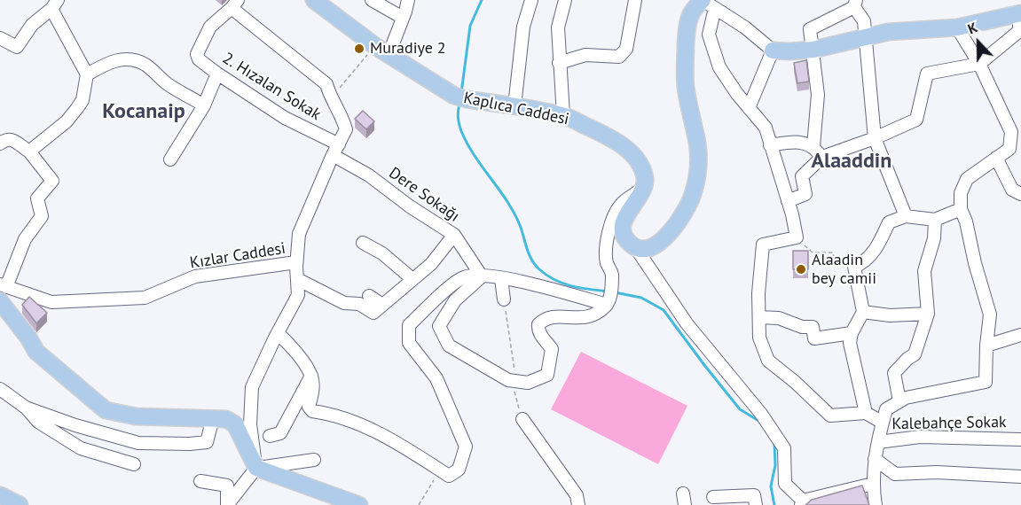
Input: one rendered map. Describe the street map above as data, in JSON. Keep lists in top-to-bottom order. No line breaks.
{"streets":{"main road":["Kaplıca Caddesi"],"street":["2. Hızalan Sokak","Dere Sokağı","Kızlar Caddesi","Kalebahçe Sokak"]},"crossings":[["2. Hızalan Sokak","Dere Sokağı"]],"districts":["Kocanaip","Alaaddin"],"places":["Muradiye 2","Alaadin bey camii"],"north":"top"}
